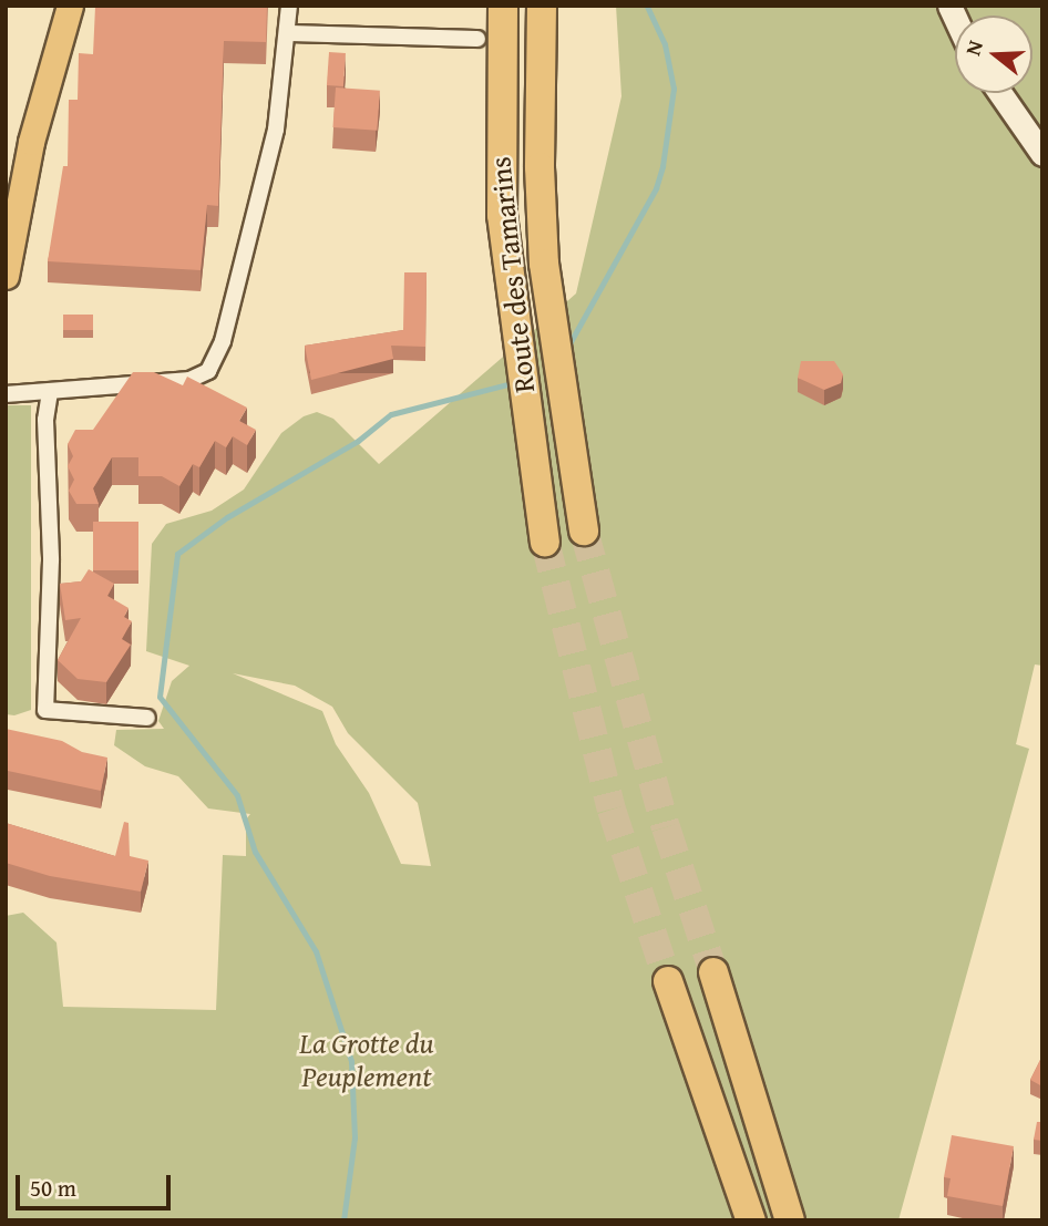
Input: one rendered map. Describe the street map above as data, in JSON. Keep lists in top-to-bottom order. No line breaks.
{"streets":{"highway":["Route des Tamarins"]},"parks":["La Grotte du Peuplement"],"scale_bar":"50 m","north":"left"}
